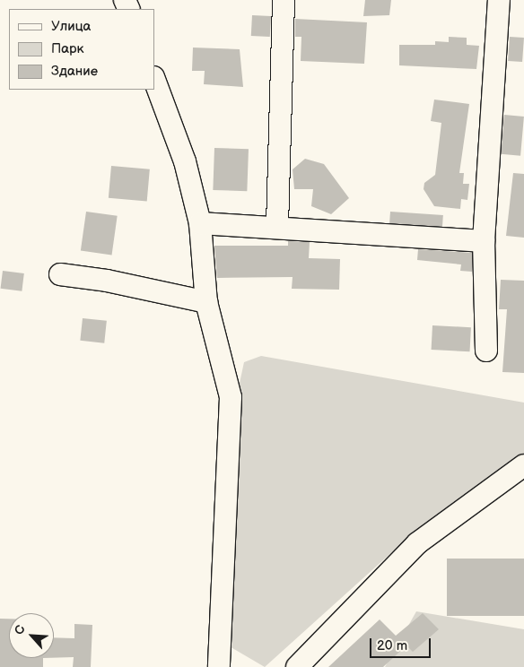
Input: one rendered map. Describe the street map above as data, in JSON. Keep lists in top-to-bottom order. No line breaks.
{"legend":["Улица","Парк","Здание"],"scale_bar":"20 m","north":"top left"}
